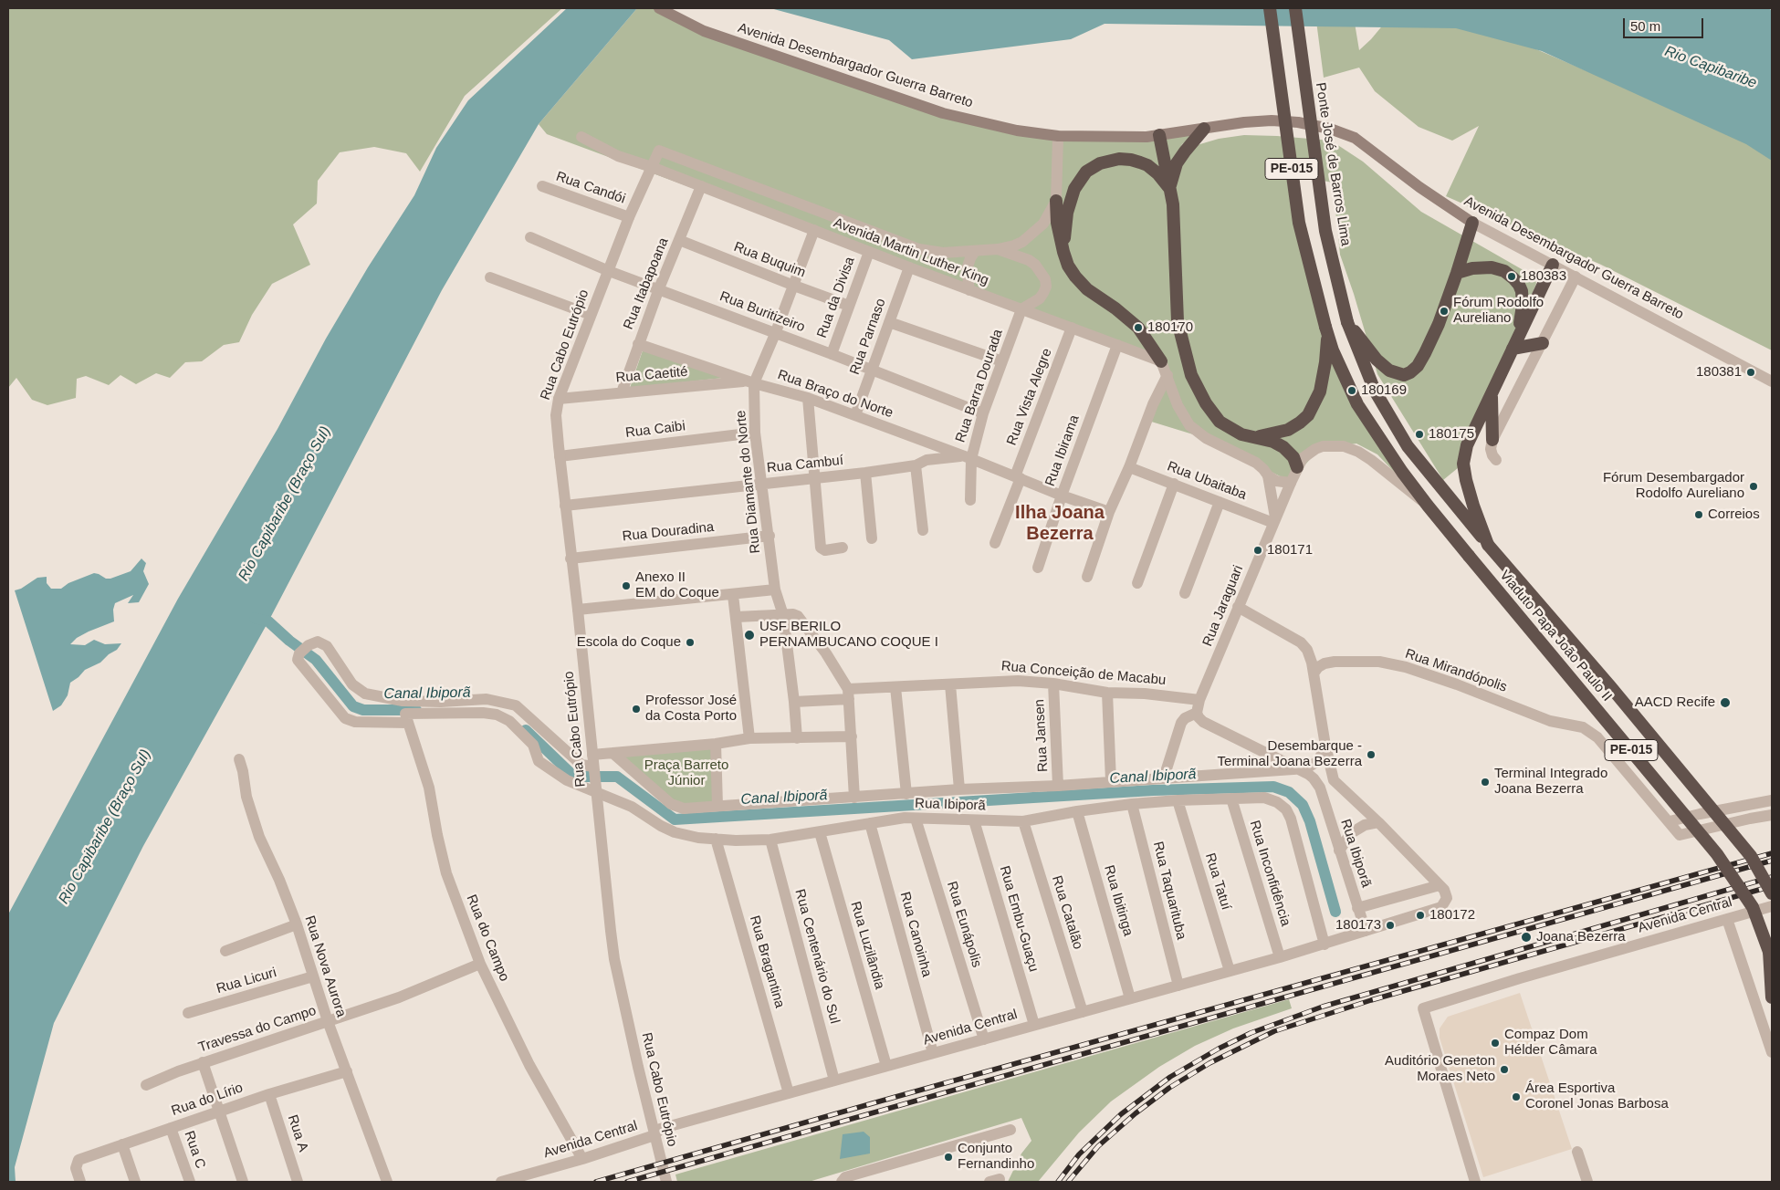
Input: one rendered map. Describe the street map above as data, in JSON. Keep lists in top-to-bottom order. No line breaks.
{"streets":{"highway":["Ponte José de Barros Lima","PE-015","Viaduto Papa João Paulo II"],"main road":["Avenida Desembargador Guerra Barreto"],"street":["Rua Candói","Avenida Martin Luther King","Rua Buquim","Rua Itabapoana","Rua da Divisa","Rua Buritizeiro","Rua Parnaso","Rua Cabo Eutrópio","Rua Caetité","Rua Barra Dourada","Rua Braço do Norte","Rua Vista Alegre","Rua Caibi","Rua Ibirama","Rua Cambuí","Rua Ubaitaba","Rua Diamante do Norte","Rua Douradina","Rua Jaraguari","Rua Mirandópolis","Rua Conceição de Macabu","Rua Jansen","Rua Ibiporã","Rua Inconfidência","Rua Tatuí","Rua Taquarituba","Rua Ibitinga","Rua Catalão","Avenida Central","Rua Embu-Guaçu","Rua Eunápolis","Rua Canoinha","Rua do Campo","Rua Luzilândia","Rua Centenário do Sul","Rua Bragantina","Rua Nova Aurora","Rua Licuri","Travessa do Campo","Rua do Lírio","Rua A","Rua C"]},"crossings":[["Ponte José de Barros Lima","Viaduto Papa João Paulo II"],["PE-015","Viaduto Papa João Paulo II"],["Rua Candói","Rua Cabo Eutrópio"],["Avenida Martin Luther King","Rua Itabapoana"],["Avenida Martin Luther King","Rua da Divisa"],["Avenida Martin Luther King","Rua Parnaso"],["Avenida Martin Luther King","Rua Cabo Eutrópio"],["Avenida Martin Luther King","Rua Barra Dourada"],["Avenida Martin Luther King","Rua Vista Alegre"],["Avenida Martin Luther King","Rua Ibirama"],["Avenida Martin Luther King","Rua Diamante do Norte"],["Rua Buquim","Rua Itabapoana"],["Rua Buquim","Rua da Divisa"],["Rua Buquim","Rua Diamante do Norte"],["Rua Itabapoana","Rua Buritizeiro"],["Rua Itabapoana","Rua Caetité"],["Rua Itabapoana","Rua Braço do Norte"],["Rua da Divisa","Rua Buritizeiro"],["Rua Buritizeiro","Rua Parnaso"],["Rua Buritizeiro","Rua Cabo Eutrópio"],["Rua Buritizeiro","Rua Barra Dourada"],["Rua Buritizeiro","Rua Diamante do Norte"],["Rua Parnaso","Rua Braço do Norte"],["Rua Cabo Eutrópio","Rua Caetité"],["Rua Cabo Eutrópio","Rua Caibi"],["Rua Cabo Eutrópio","Rua Cambuí"],["Rua Cabo Eutrópio","Rua Douradina"],["Rua Cabo Eutrópio","Rua Ibiporã"],["Rua Cabo Eutrópio","Avenida Central"],["Rua Caetité","Rua Braço do Norte"],["Rua Caetité","Rua Diamante do Norte"],["Rua Barra Dourada","Rua Braço do Norte"],["Rua Barra Dourada","Rua Cambuí"],["Rua Braço do Norte","Rua Vista Alegre"],["Rua Braço do Norte","Rua Ibirama"],["Rua Braço do Norte","Rua Cambuí"],["Rua Braço do Norte","Rua Diamante do Norte"],["Rua Caibi","Rua Diamante do Norte"],["Rua Cambuí","Rua Diamante do Norte"],["Rua Ubaitaba","Rua Jaraguari"],["Rua Diamante do Norte","Rua Douradina"],["Rua Diamante do Norte","Rua Conceição de Macabu"],["Rua Jaraguari","Viaduto Papa João Paulo II"],["Rua Jaraguari","Rua Conceição de Macabu"],["Rua Conceição de Macabu","Rua Jansen"],["Rua Jansen","Rua Ibiporã"],["Rua Ibiporã","Rua Inconfidência"],["Rua Ibiporã","Rua Tatuí"],["Rua Ibiporã","Rua Taquarituba"],["Rua Ibiporã","Rua Ibitinga"],["Rua Ibiporã","Rua Catalão"],["Rua Ibiporã","Avenida Central"],["Rua Ibiporã","Rua Embu-Guaçu"],["Rua Ibiporã","Rua Eunápolis"],["Rua Ibiporã","Rua Canoinha"],["Rua Ibiporã","Rua do Campo"],["Rua Ibiporã","Rua Luzilândia"],["Rua Ibiporã","Rua Centenário do Sul"],["Rua Ibiporã","Rua Bragantina"],["Rua Inconfidência","Avenida Central"],["Rua Tatuí","Avenida Central"],["Rua Taquarituba","Avenida Central"],["Rua Ibitinga","Avenida Central"],["Rua Catalão","Avenida Central"],["Avenida Central","Rua Embu-Guaçu"],["Avenida Central","Rua Eunápolis"],["Avenida Central","Rua Canoinha"],["Avenida Central","Rua do Campo"],["Avenida Central","Rua Luzilândia"],["Avenida Central","Rua Centenário do Sul"],["Avenida Central","Rua Bragantina"],["Rua do Campo","Travessa do Campo"],["Rua Nova Aurora","Rua Licuri"],["Rua Nova Aurora","Travessa do Campo"],["Rua Nova Aurora","Rua do Lírio"],["Rua do Lírio","Rua A"],["Rua do Lírio","Rua C"]],"districts":["Ilha Joana Bezerra"],"water":["Rio Capibaribe","Rio Capibaribe (Braço Sul)","Canal Ibiporã"],"parks":["Praça Barreto Júnior"],"places":["180383","Fórum Rodolfo Aureliano","180170","180381","180169","180175","Fórum Desembargador Rodolfo Aureliano","Correios","180171","Anexo II EM do Coque","USF BERILO PERNAMBUCANO COQUE I","Escola do Coque","AACD Recife","Professor José da Costa Porto","Desembarque - Terminal Joana Bezerra","Terminal Integrado Joana Bezerra","180172","180173","Joana Bezerra","Compaz Dom Hélder Câmara","Auditório Geneton Moraes Neto","Área Esportiva Coronel Jonas Barbosa","Conjunto Fernandinho"],"scale_bar":"50 m"}
